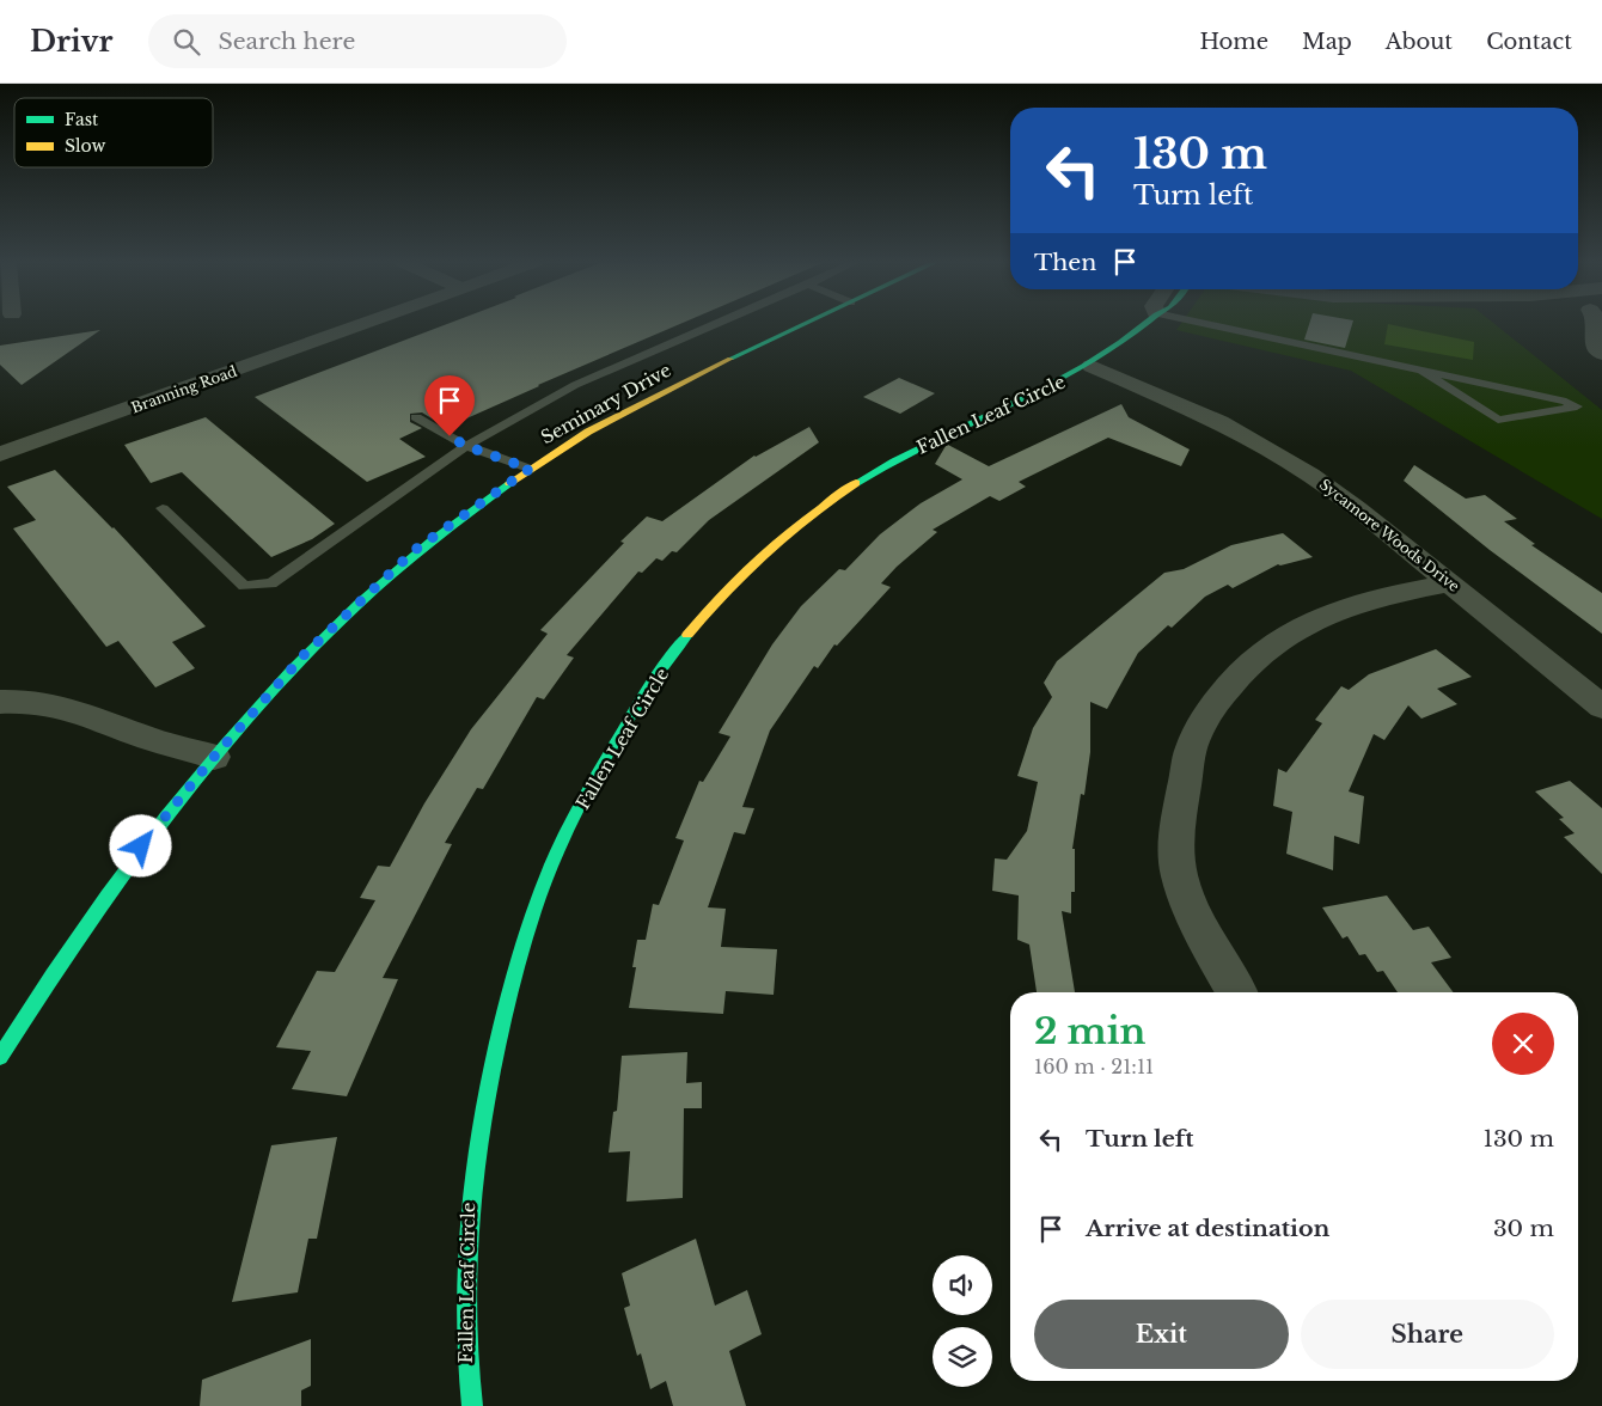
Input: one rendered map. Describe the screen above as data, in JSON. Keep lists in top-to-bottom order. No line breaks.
{"streets":{"street":["Branning Road","Seminary Drive","Fallen Leaf Circle","Sycamore Woods Drive"]},"crossings":[["Fallen Leaf Circle","Sycamore Woods Drive"]],"legend":["Fast","Slow"],"page":{"header":"Drivr","search":"Search here","nav":["Home","Map","About","Contact"],"turn":["130 m","Turn left"],"then":"Then","heading":["2 min","160 m · 21:11"],"list":[{"name":"Turn left","value":"130 m"},{"name":"Arrive at destination","value":"30 m"}],"buttons":["Exit","Share"]}}
